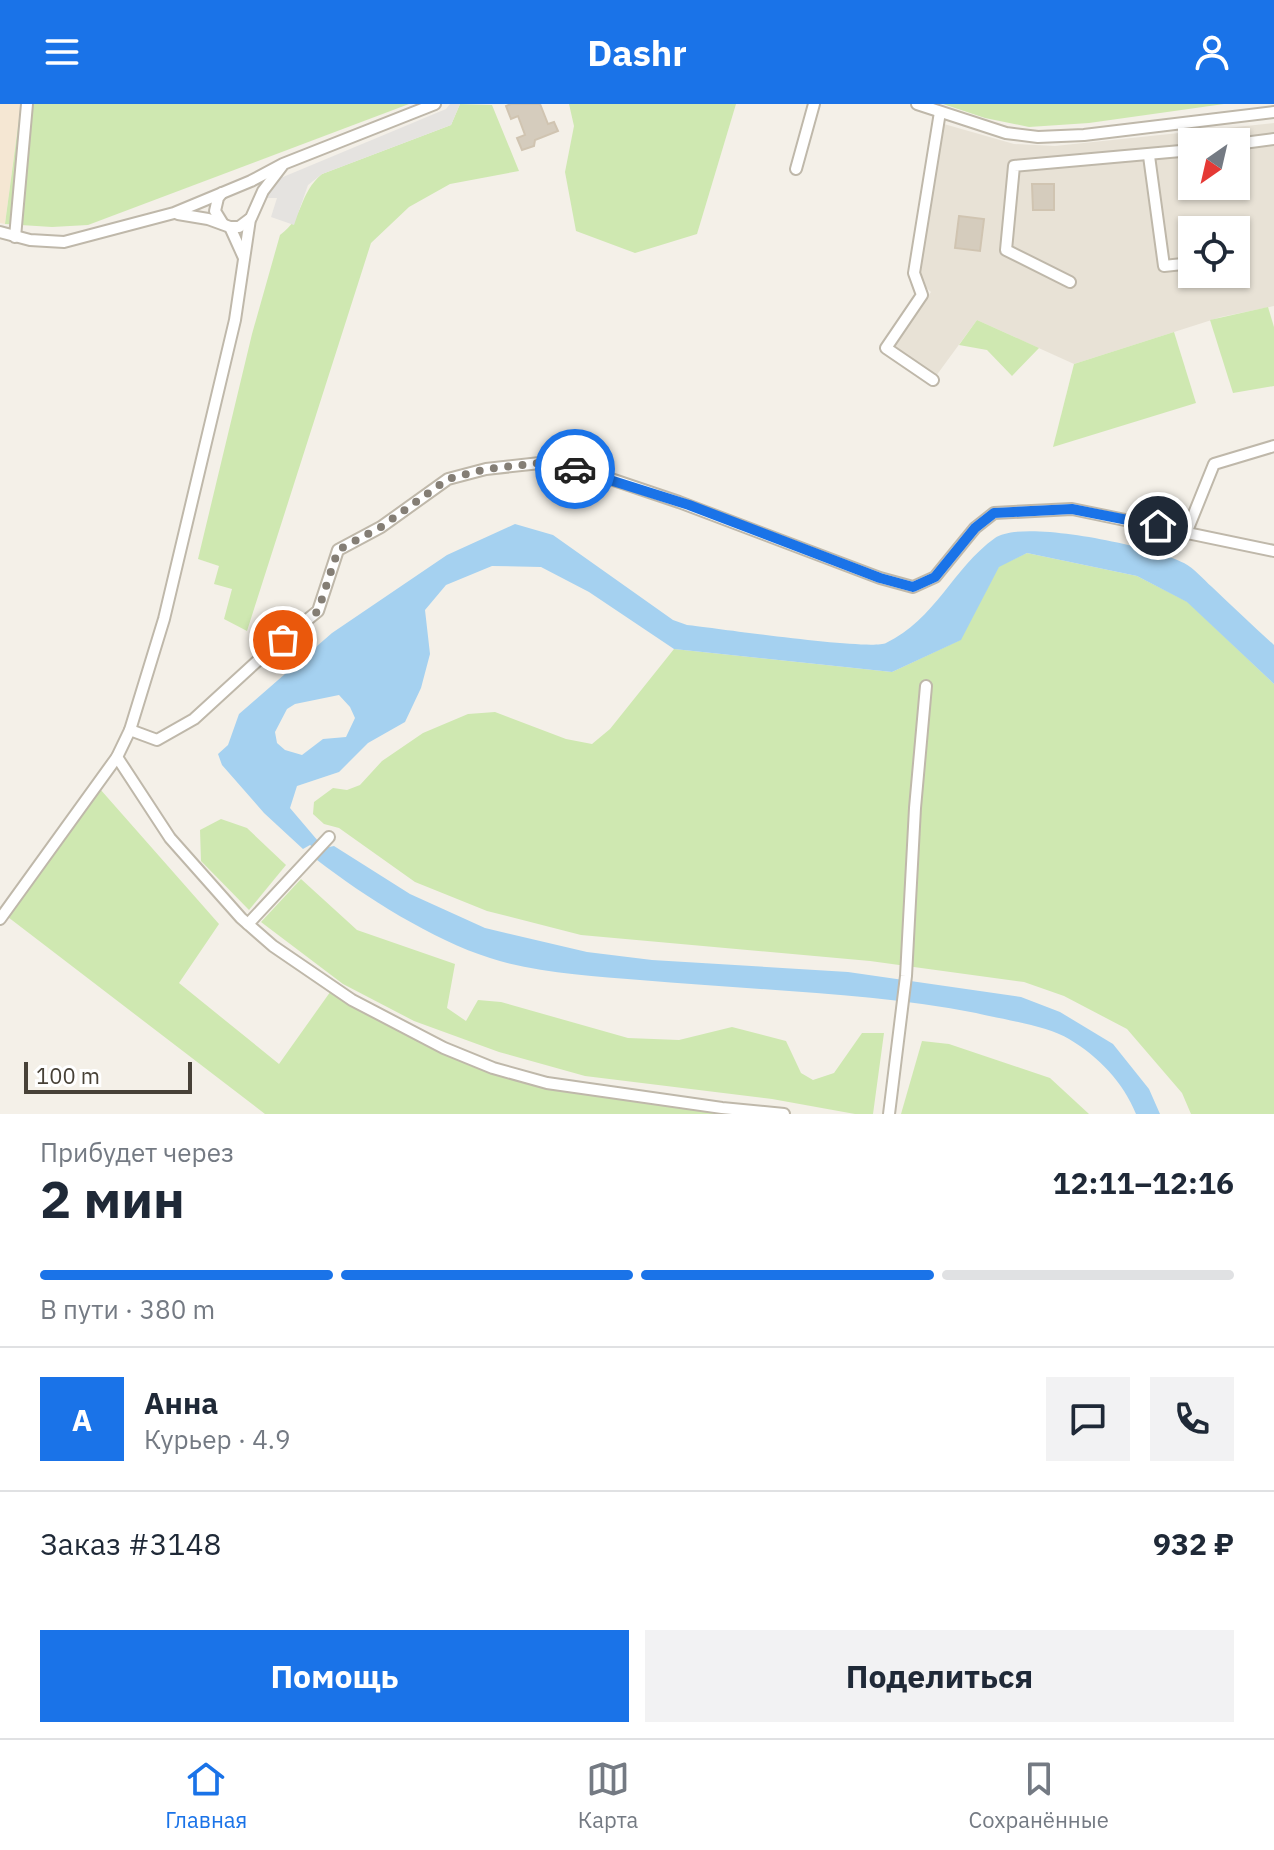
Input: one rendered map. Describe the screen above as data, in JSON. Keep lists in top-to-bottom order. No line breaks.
{"scale_bar":"100 m","north":"bottom left","page":{"header":"Dashr","scale":"100 m","heading":["2 мин","Прибудет через","12:11–12:16"],"panel":["Анна","Курьер · 4.9","Заказ #3148","932 ₽"],"bar":"В пути · 380 m","round":"А","buttons":["Помощь","Поделиться"],"tabs":["Главная","Карта","Сохранённые"]}}
